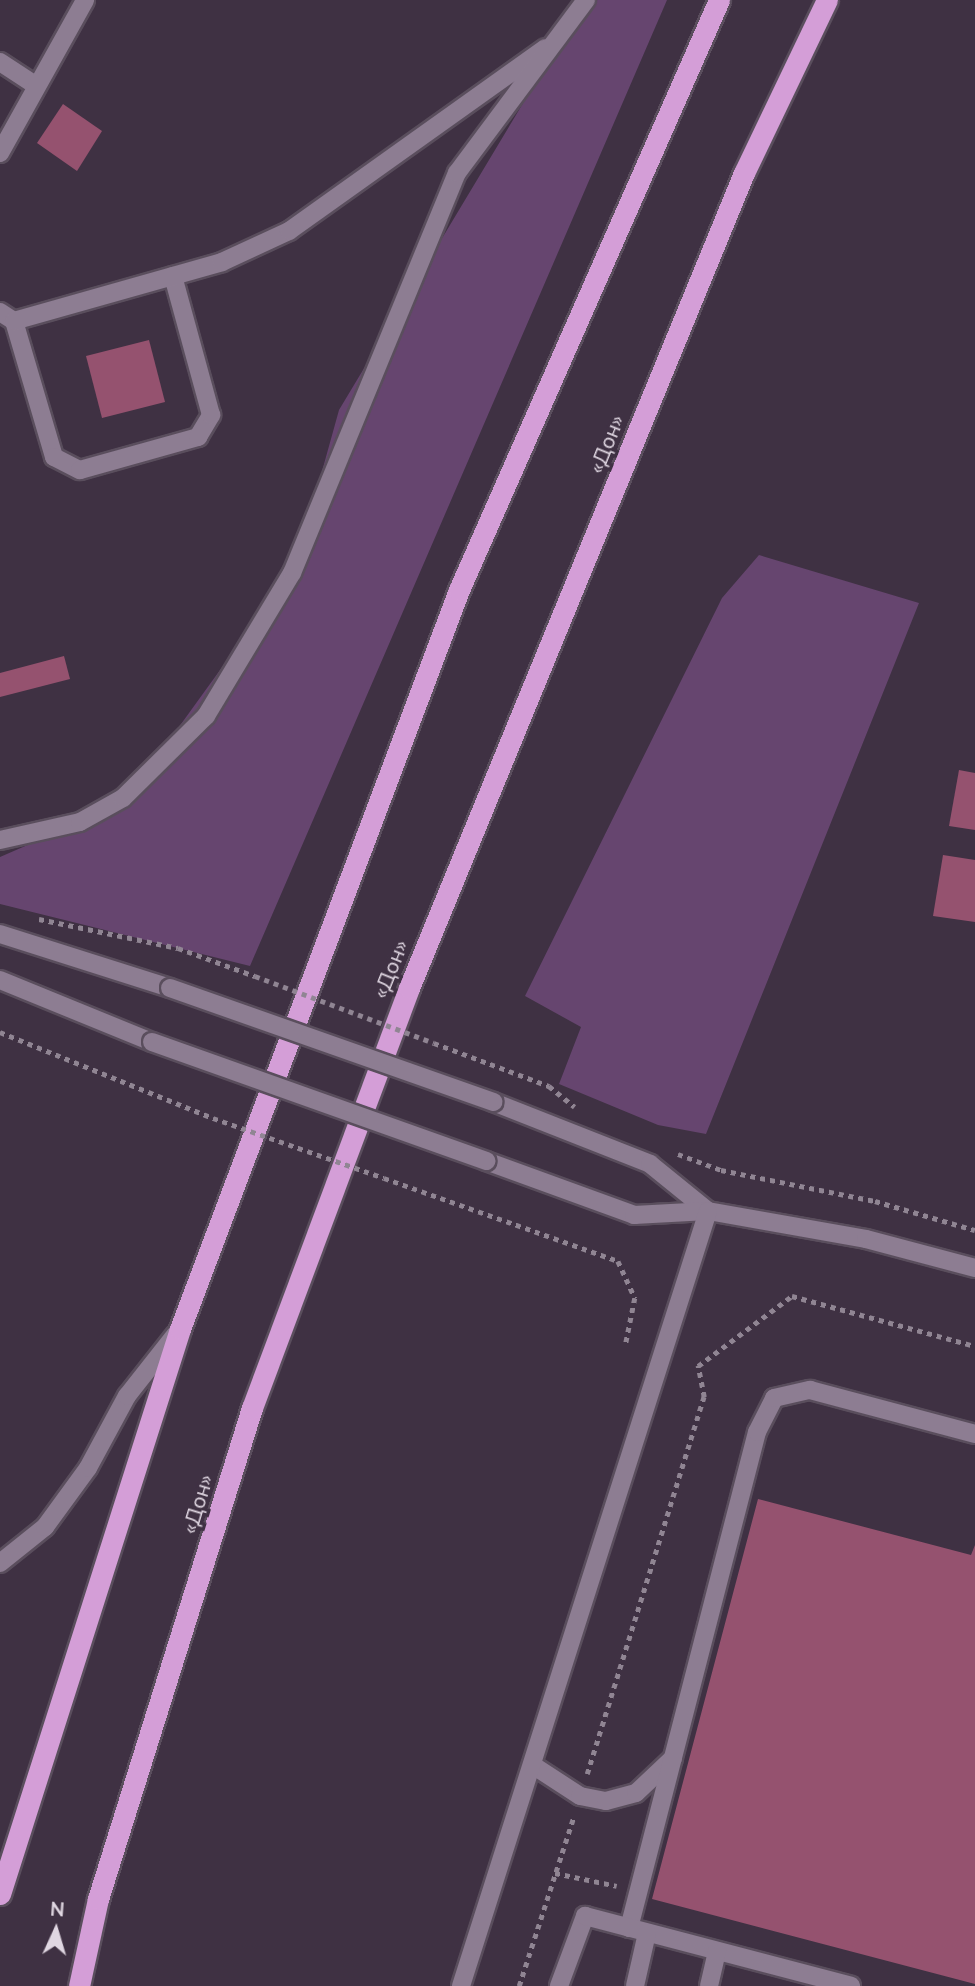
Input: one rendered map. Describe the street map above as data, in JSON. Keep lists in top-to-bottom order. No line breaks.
{"streets":{"highway":["«Дон»"]},"north":"top"}
